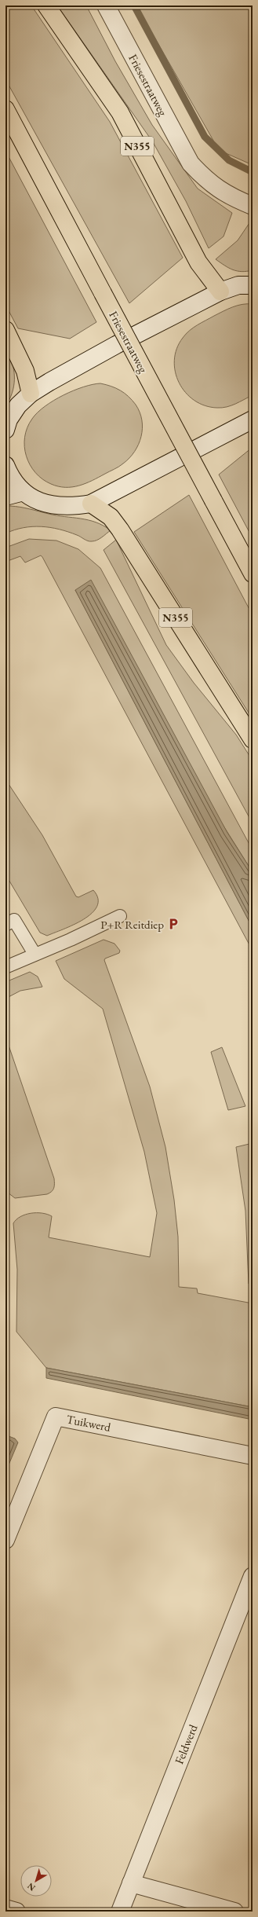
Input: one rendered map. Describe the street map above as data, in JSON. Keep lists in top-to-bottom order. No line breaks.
{"streets":{"main road":["Friesestraatweg","N355"],"street":["Tuikwerd","Feldwerd"]},"places":{"parking":["P+R Reitdiep"]},"north":"bottom left"}
